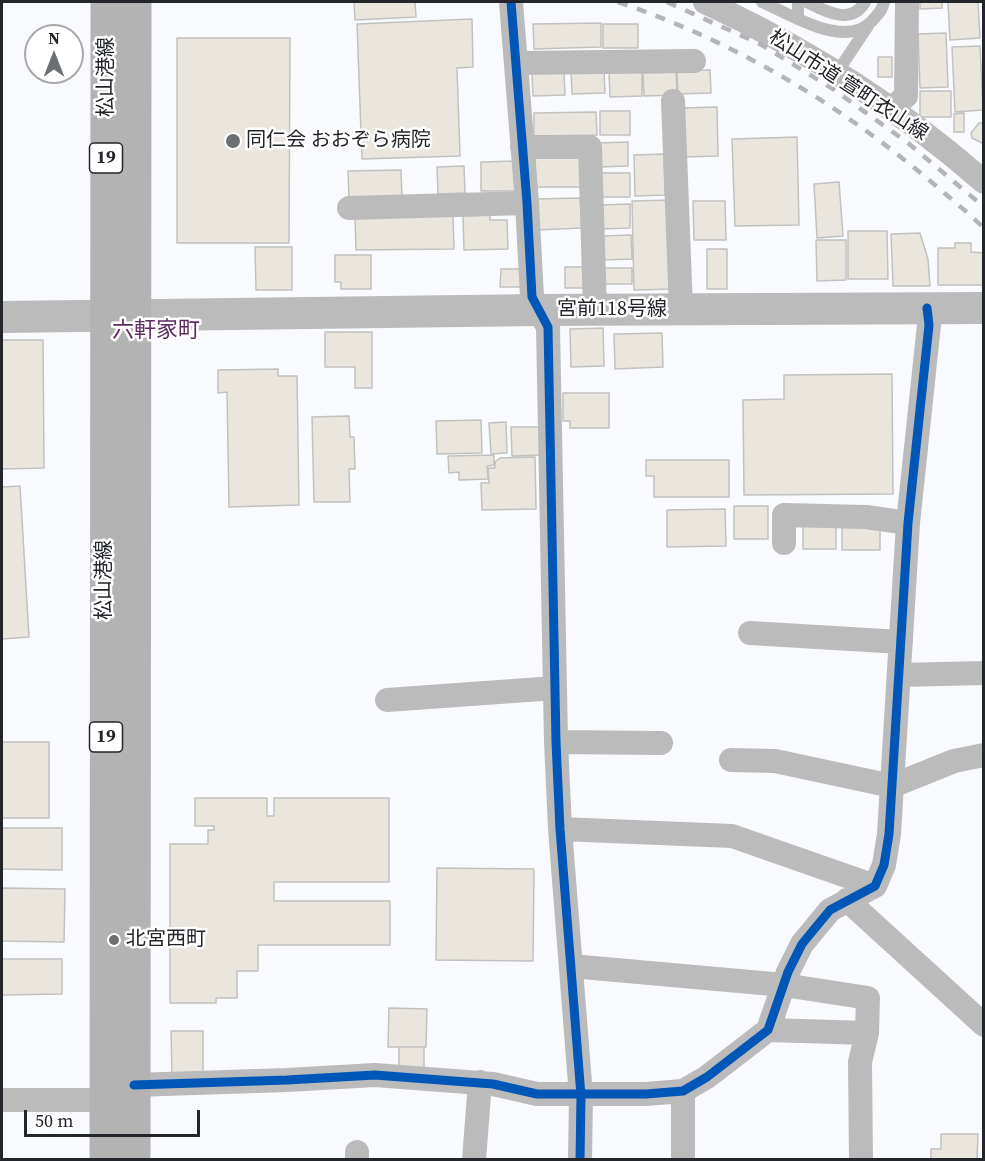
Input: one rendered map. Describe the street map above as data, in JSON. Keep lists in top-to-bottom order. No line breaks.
{"streets":{"main road":["松山港線","19"],"street":["松山市道 萱町衣山線","宮前118号線"]},"crossings":[["松山港線","宮前118号線"]],"districts":["六軒家町"],"places":["同仁会 おおぞら病院","北宮西町"],"scale_bar":"50 m","north":"top"}
